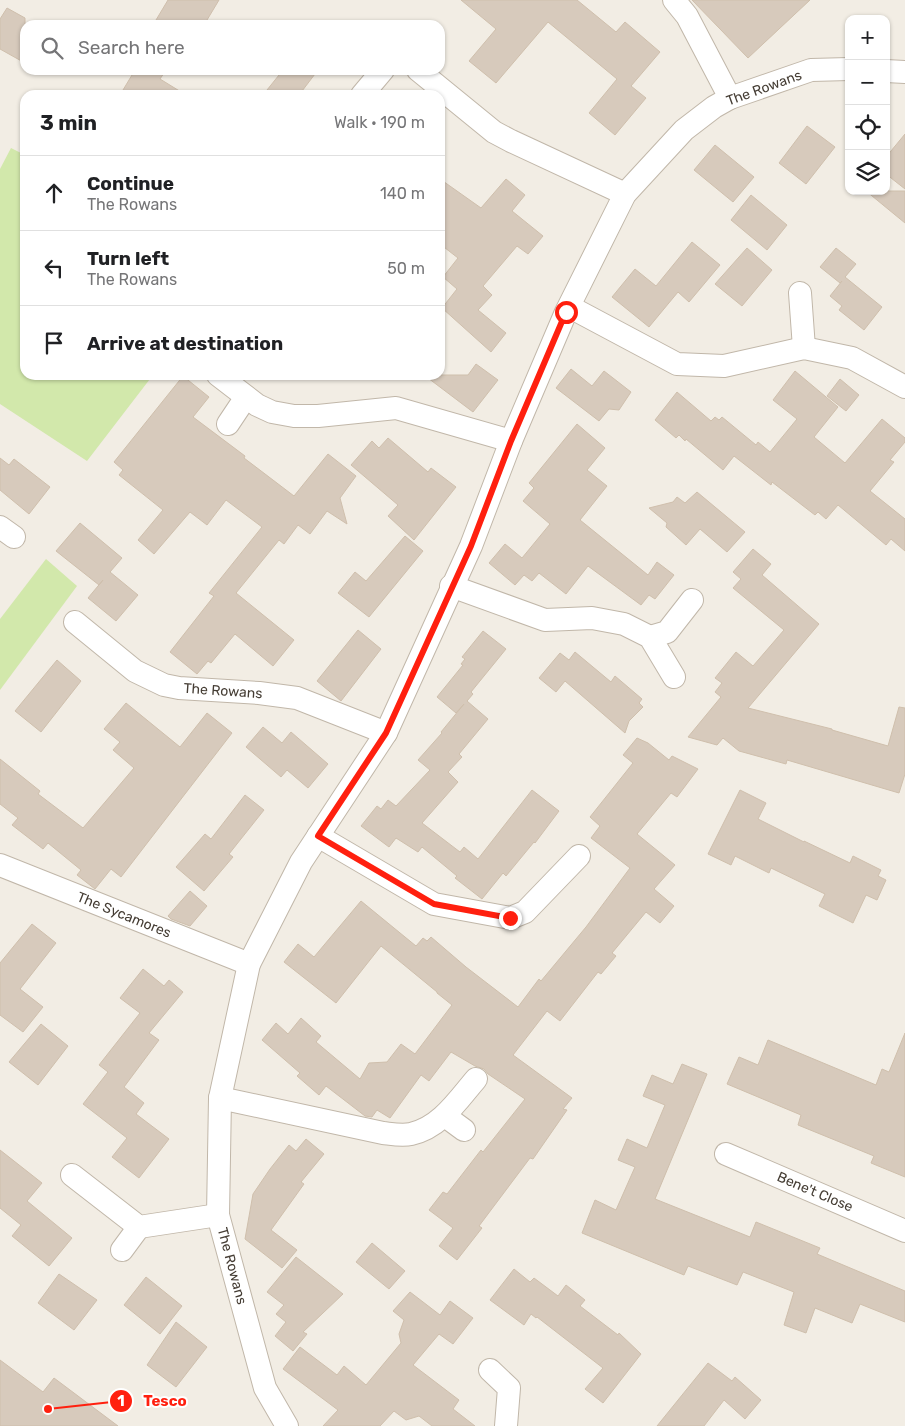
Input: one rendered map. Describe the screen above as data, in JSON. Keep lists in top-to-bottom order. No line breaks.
{"streets":{"street":["The Rowans","The Sycamores","Bene't Close"]},"crossings":[["The Rowans","The Sycamores"]],"places":["Tesco"],"page":{"map_buttons":["+","−"],"search":"Search here","heading":["3 min","Walk · 190 m"],"list":[["Continue","The Rowans","140 m"],["Turn left","The Rowans","50 m"],"Arrive at destination"]}}
